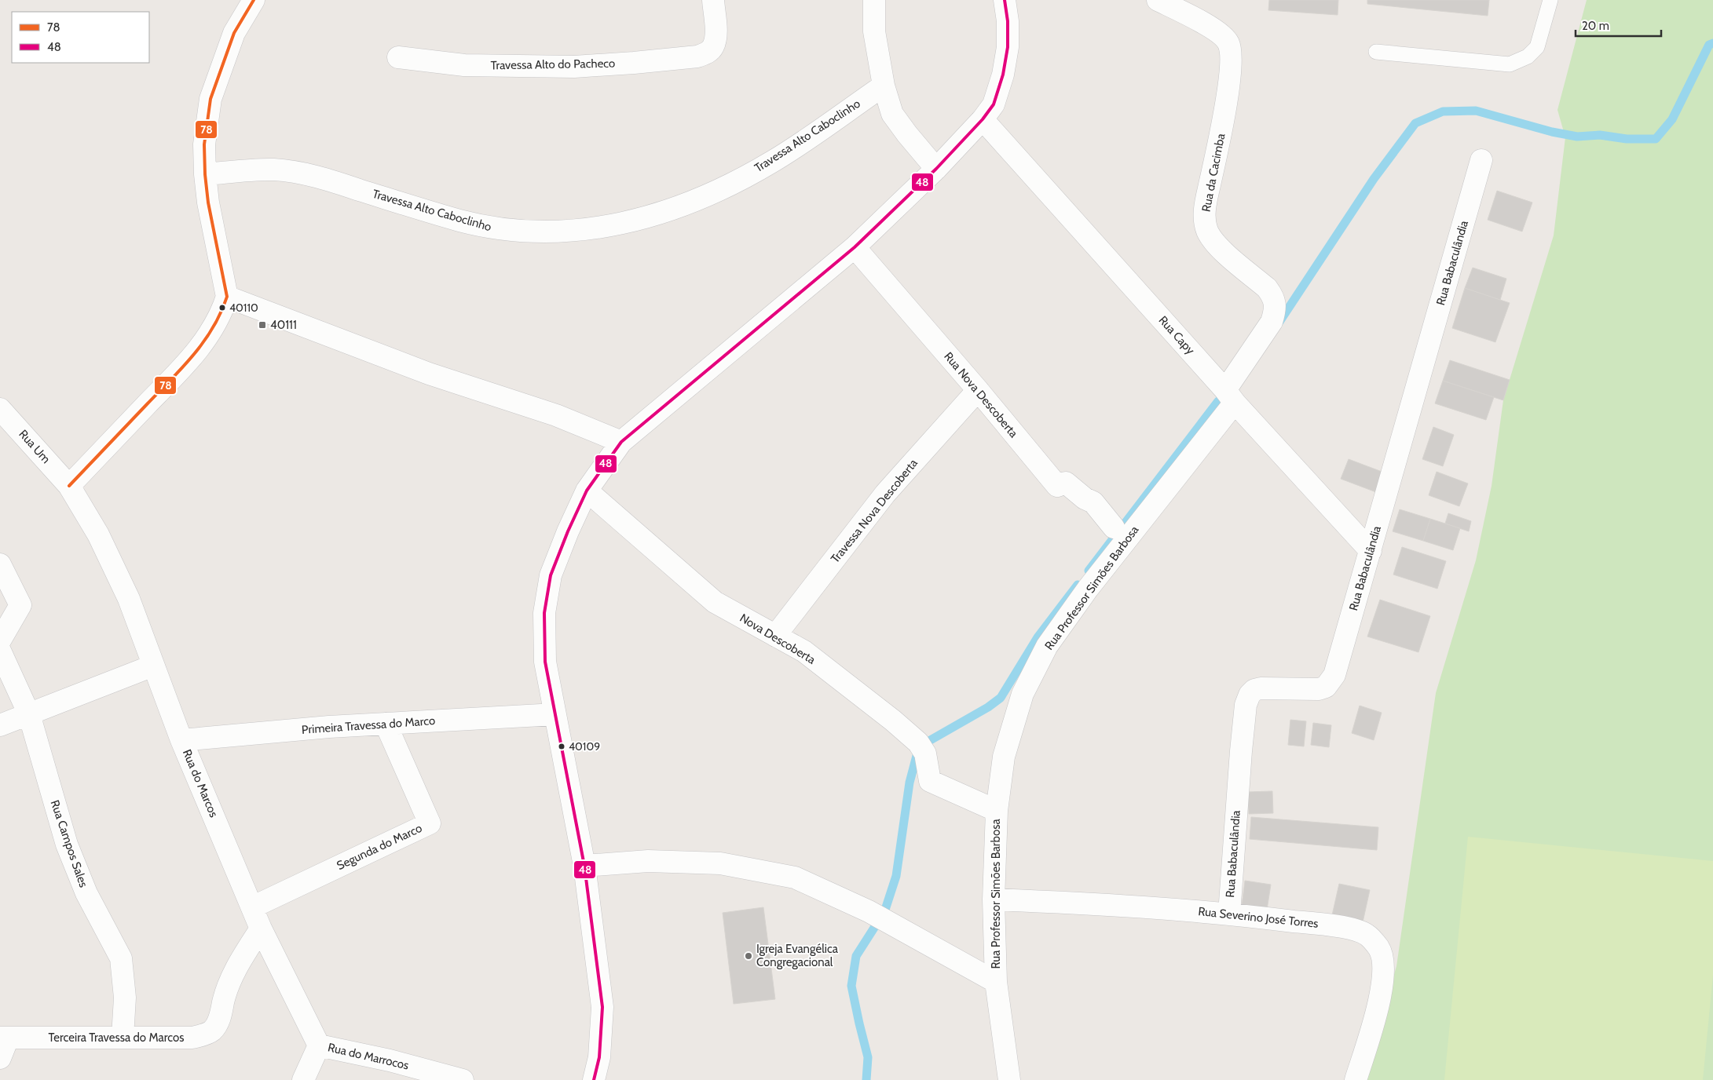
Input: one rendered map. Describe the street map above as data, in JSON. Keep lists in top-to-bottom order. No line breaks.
{"streets":{"street":["Travessa Alto do Pacheco","Travessa Alto Caboclinho","Rua da Cacimba","Rua Babaculândia","Rua Capy","Rua Nova Descoberta","Rua Um","Travessa Nova Descoberta","Rua Professor Simões Barbosa","Nova Descoberta","Primeira Travessa do Marco","Rua do Marcos","Rua Campos Sales","Segunda do Marco","Rua Severino José Torres","Terceira Travessa do Marcos","Rua do Marrocos"]},"crossings":[["Rua da Cacimba","Rua Capy"],["Rua da Cacimba","Rua Professor Simões Barbosa"],["Rua Babaculândia","Rua Capy"],["Rua Babaculândia","Rua Severino José Torres"],["Rua Capy","Rua Professor Simões Barbosa"],["Rua Nova Descoberta","Travessa Nova Descoberta"],["Rua Um","Rua do Marcos"],["Travessa Nova Descoberta","Nova Descoberta"],["Rua Professor Simões Barbosa","Nova Descoberta"],["Rua Professor Simões Barbosa","Rua Severino José Torres"],["Primeira Travessa do Marco","Rua do Marcos"],["Primeira Travessa do Marco","Segunda do Marco"],["Rua do Marcos","Segunda do Marco"],["Rua do Marcos","Terceira Travessa do Marcos"],["Rua do Marcos","Rua do Marrocos"],["Rua Campos Sales","Terceira Travessa do Marcos"]],"places":{"other":["40110","40109","Igreja Evangélica Congregacional"],"transit":["40111"]},"lines":["transit line 78","transit line 48"],"legend":["78","48"],"scale_bar":"20 m"}
